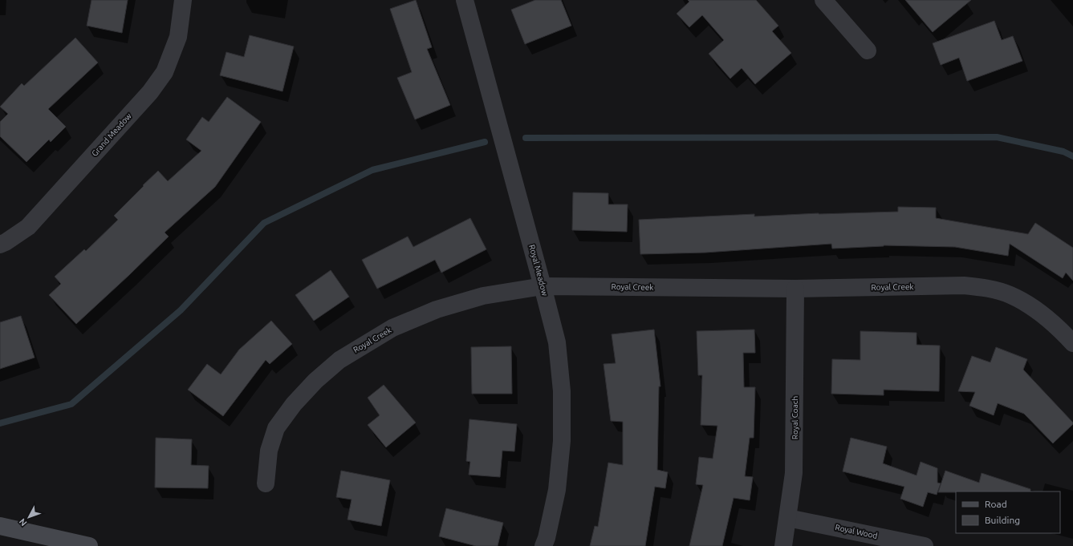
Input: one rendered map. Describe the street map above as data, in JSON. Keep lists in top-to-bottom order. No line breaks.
{"streets":{"street":["Grand Meadow","Royal Meadow","Royal Creek","Royal Coach","Royal Wood"]},"crossings":[["Royal Meadow","Royal Creek"],["Royal Creek","Royal Coach"],["Royal Coach","Royal Wood"]],"legend":["Road","Building"],"north":"bottom left"}
